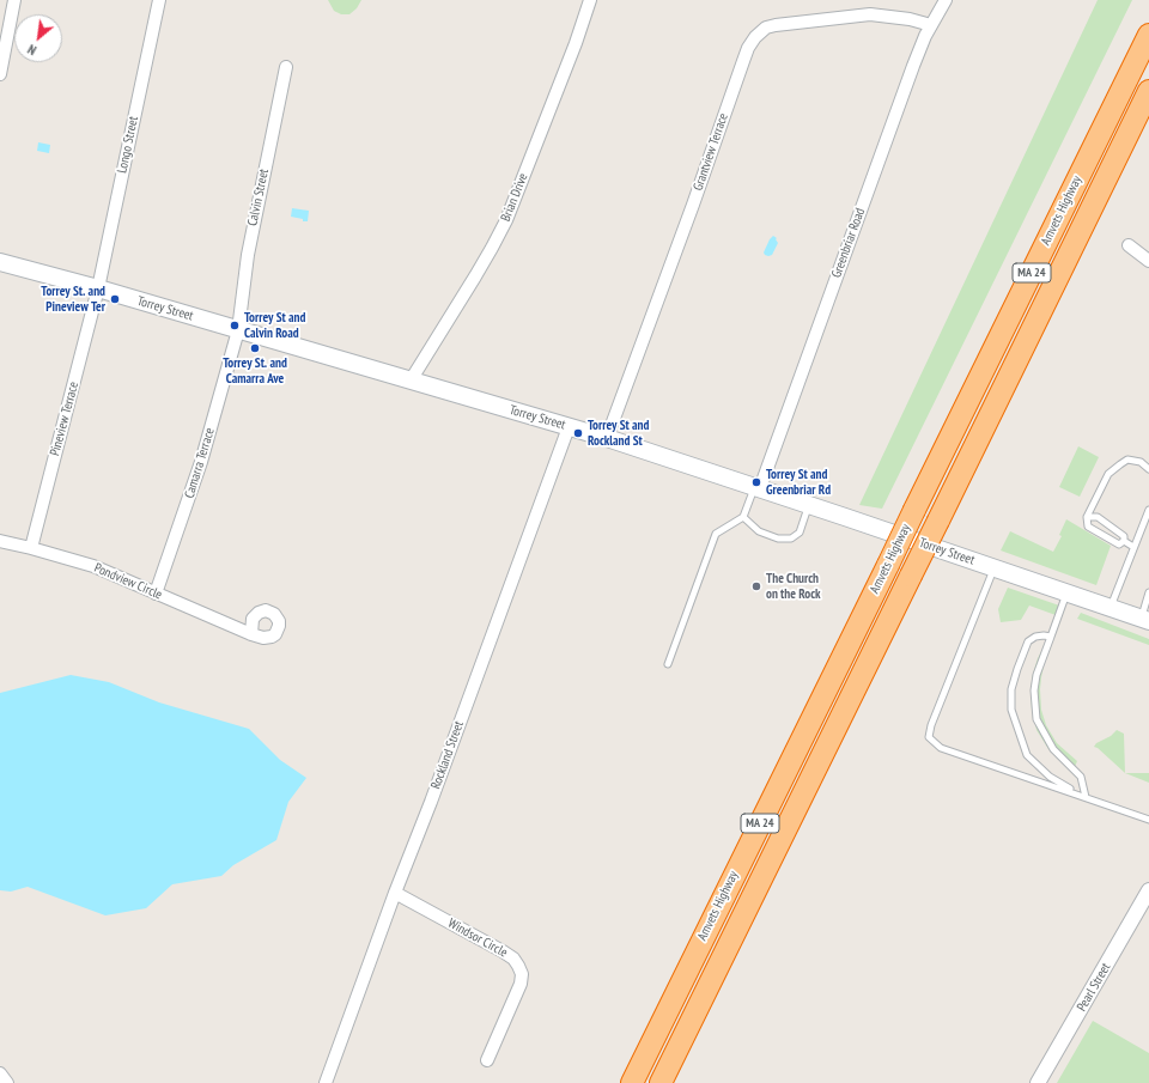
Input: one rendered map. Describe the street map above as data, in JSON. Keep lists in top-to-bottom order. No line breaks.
{"streets":{"highway":["Amvets Highway","MA 24"],"main road":["Torrey Street"],"street":["Longo Street","Grantview Terrace","Calvin Street","Brian Drive","Greenbriar Road","Pineview Terrace","Camarra Terrace","Pondview Circle","Rockland Street","Windsor Circle","Pearl Street"]},"crossings":[["Longo Street","Torrey Street"],["Longo Street","Pineview Terrace"],["Grantview Terrace","Greenbriar Road"],["Grantview Terrace","Torrey Street"],["Calvin Street","Torrey Street"],["Calvin Street","Camarra Terrace"],["Brian Drive","Torrey Street"],["Greenbriar Road","Torrey Street"],["Torrey Street","Pineview Terrace"],["Torrey Street","Camarra Terrace"],["Torrey Street","Rockland Street"],["Pineview Terrace","Pondview Circle"],["Camarra Terrace","Pondview Circle"],["Rockland Street","Windsor Circle"]],"places":["Torrey St. and Pineview Ter","Torrey St and Calvin Road","Torrey St. and Camarra Ave","Torrey St and Rockland St","Torrey St and Greenbriar Rd","The Church on the Rock"],"north":"bottom left"}
